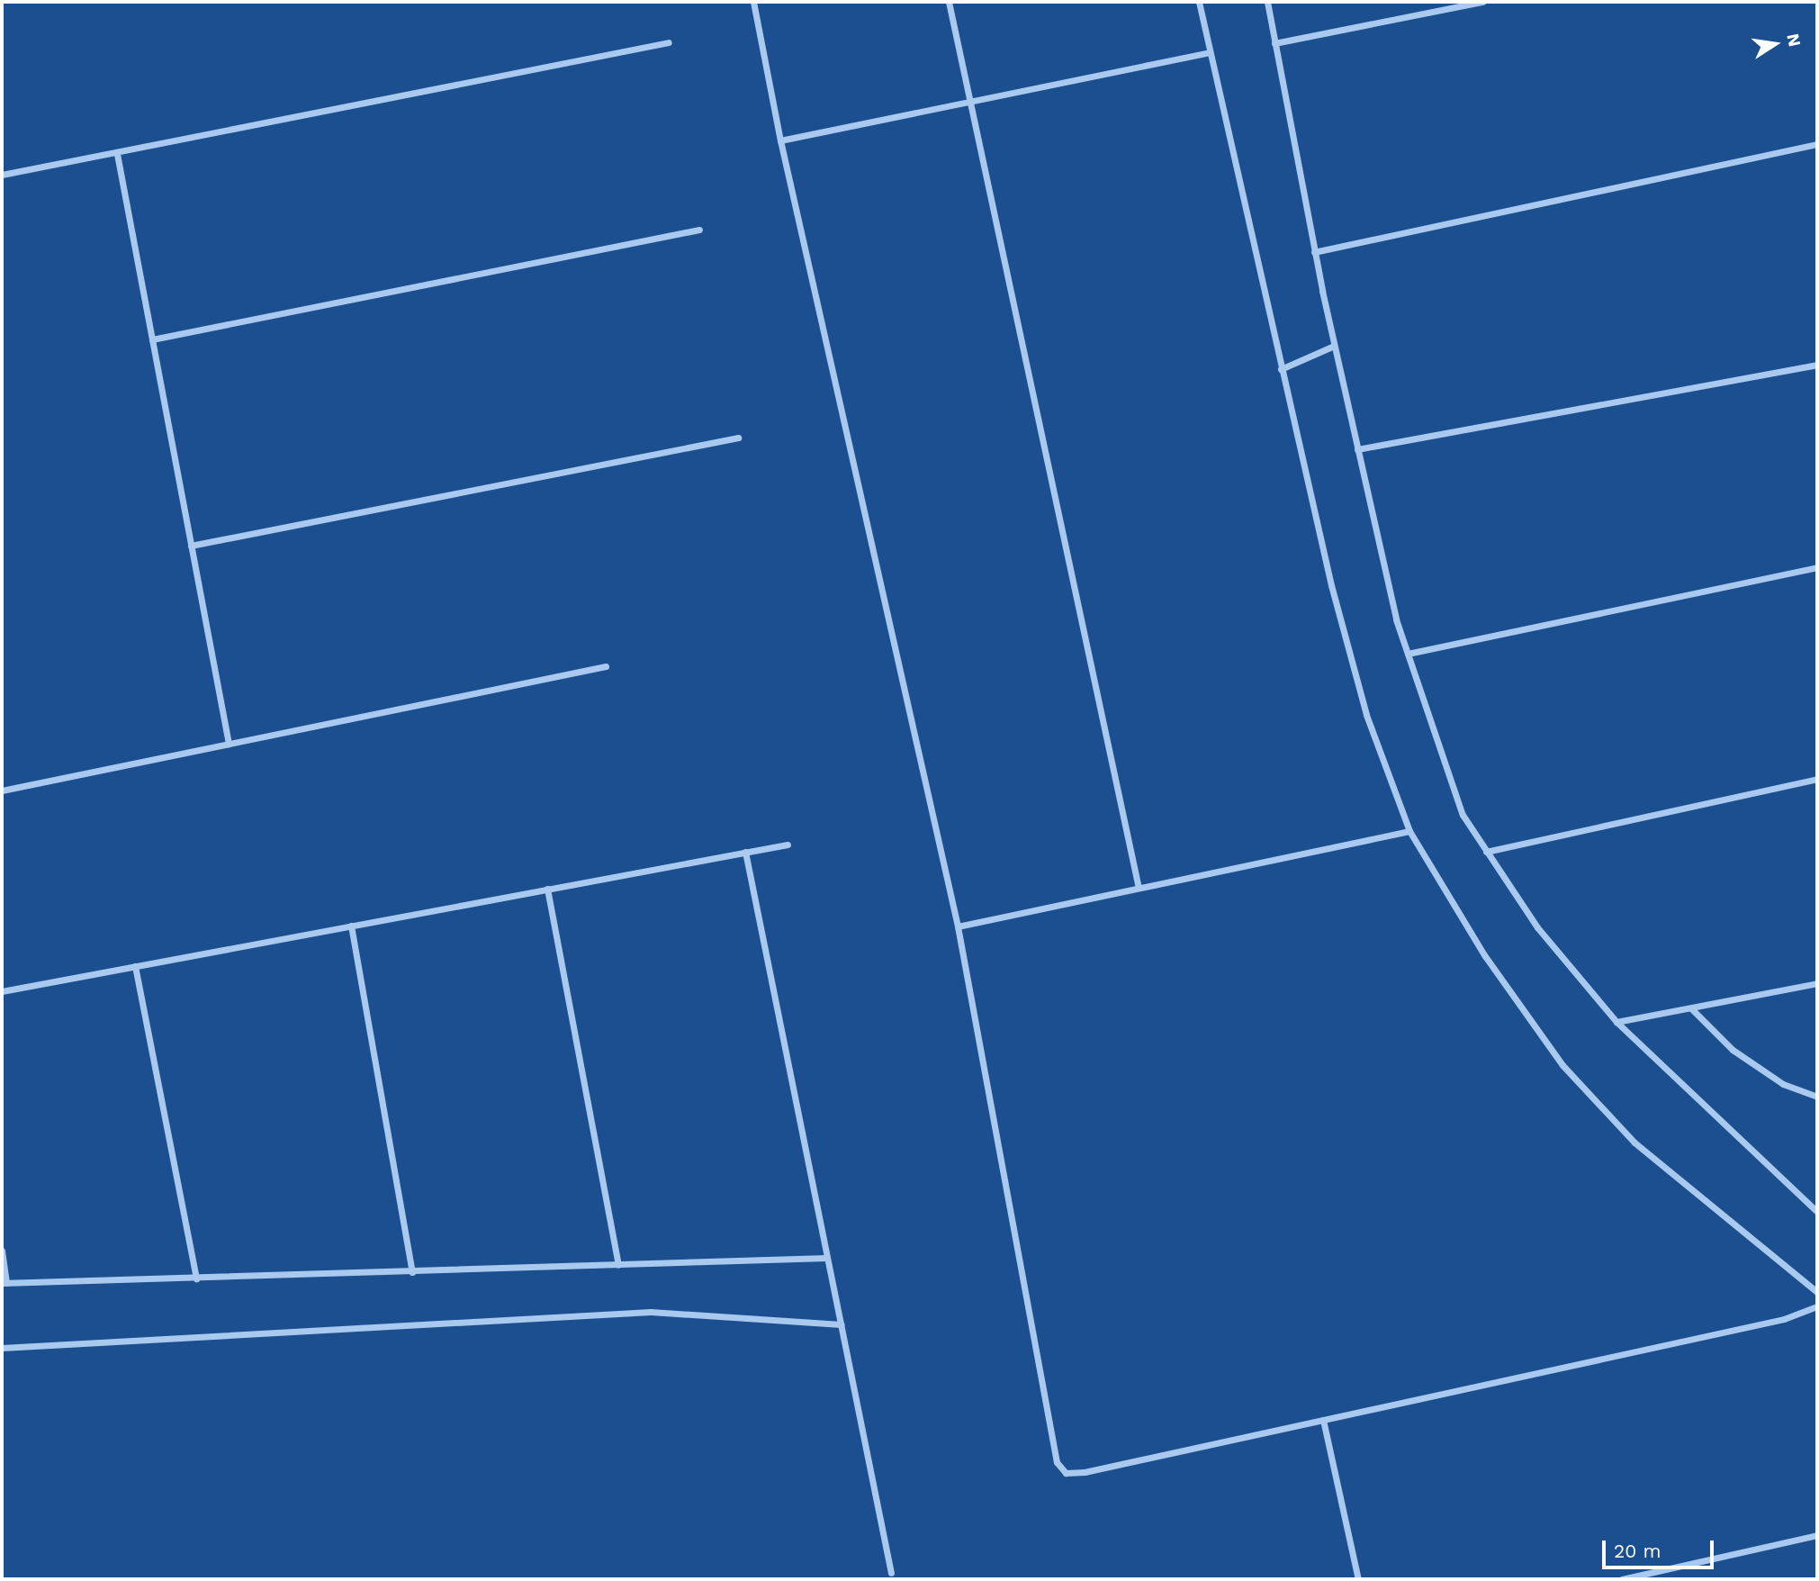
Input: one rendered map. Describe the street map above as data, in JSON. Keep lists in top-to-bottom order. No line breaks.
{"scale_bar":"20 m","north":"right"}
